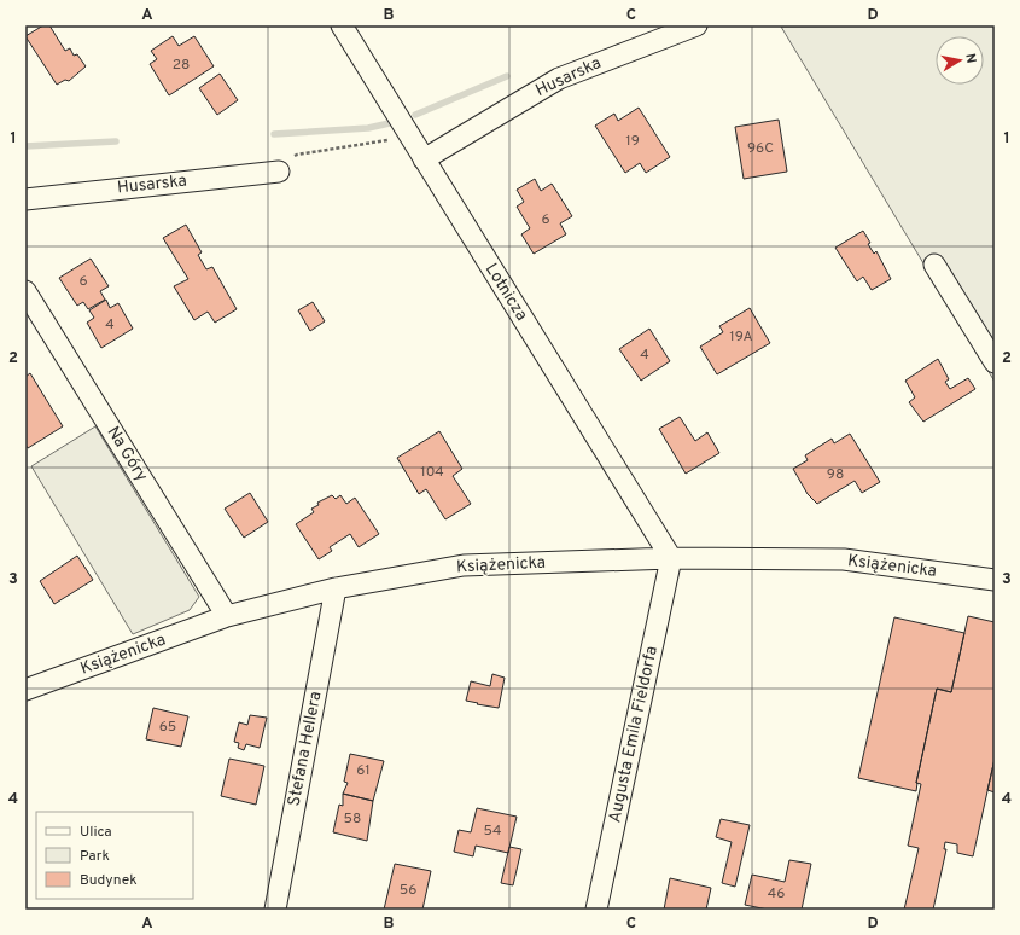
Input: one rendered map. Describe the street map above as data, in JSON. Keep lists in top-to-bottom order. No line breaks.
{"streets":{"street":["Husarska","Lotnicza","Na Góry","Książenicka","Augusta Emila Fieldorfa","Stefana Hellera"]},"crossings":[["Husarska","Lotnicza"],["Lotnicza","Książenicka"],["Lotnicza","Augusta Emila Fieldorfa"],["Na Góry","Książenicka"],["Książenicka","Augusta Emila Fieldorfa"],["Książenicka","Stefana Hellera"]],"house_numbers":["28","19","96C","6","6","4","19A","4","104","98","65","61","58","54","56","46"],"legend":["Ulica","Park","Budynek"],"north":"right","grid":{"columns":["A","B","C","D"],"rows":["1","2","3","4"]}}
